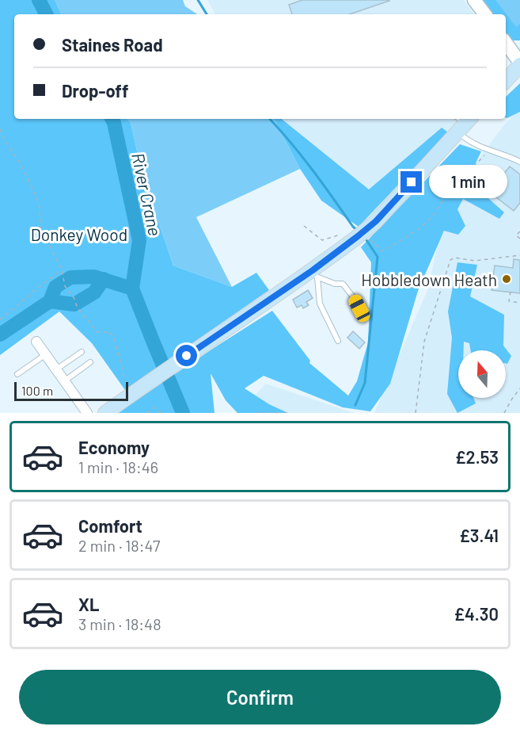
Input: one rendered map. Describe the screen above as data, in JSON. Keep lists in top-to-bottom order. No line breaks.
{"water":["River Crane"],"parks":["Donkey Wood"],"places":["Hobbledown Heath"],"scale_bar":"100 m","north":"top","page":{"banner":["Staines Road","Drop-off"],"bubble":"1 min","scale":"100 m","list":[{"name":"Economy","note":"1 min · 18:46","value":"£2.53"},{"name":"Comfort","note":"2 min · 18:47","value":"£3.41"},{"name":"XL","note":"3 min · 18:48","value":"£4.30"}],"buttons":"Confirm"}}
